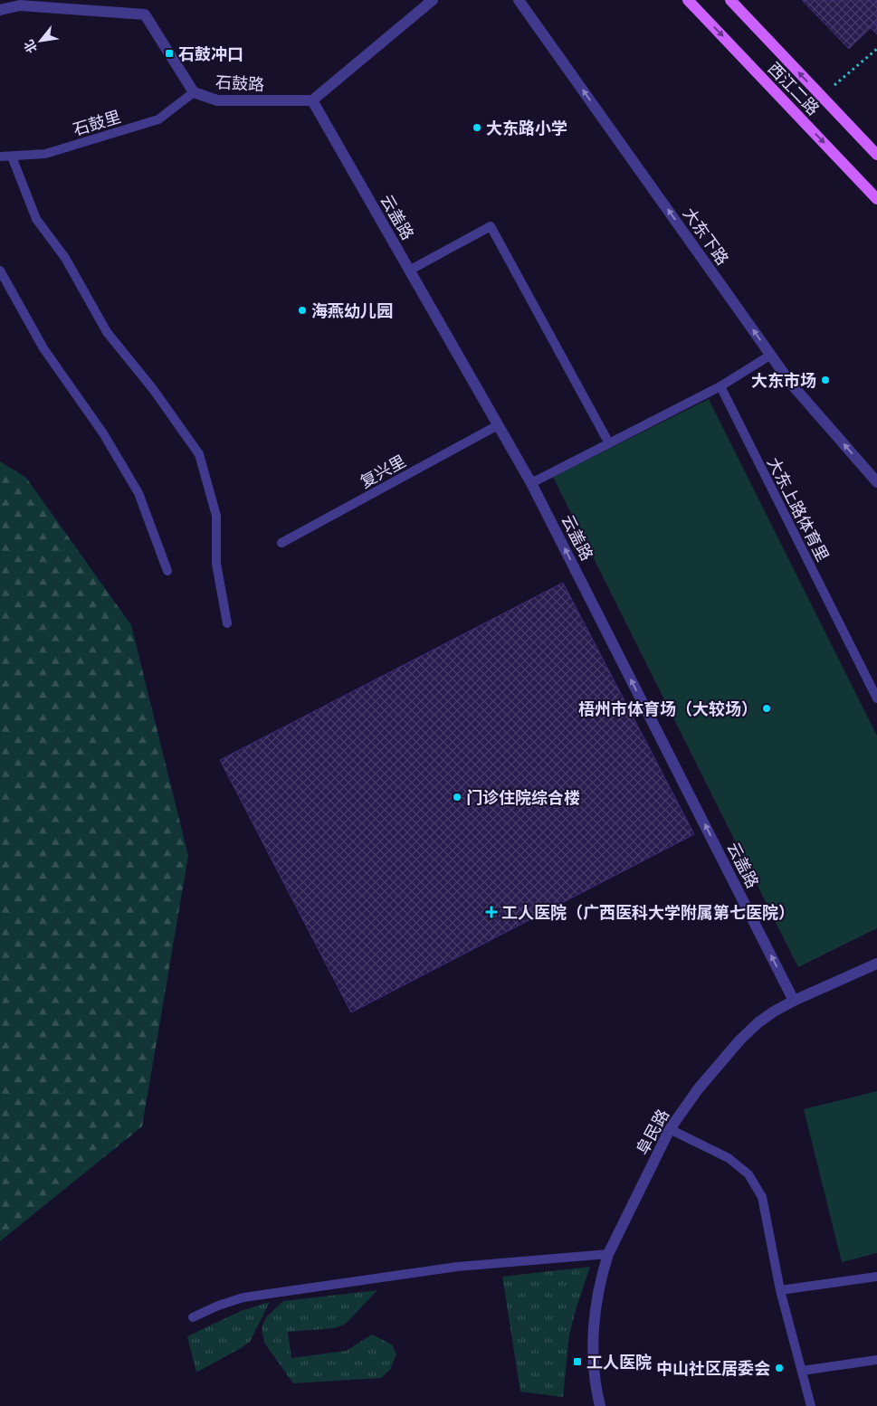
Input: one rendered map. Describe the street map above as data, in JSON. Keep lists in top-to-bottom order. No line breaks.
{"streets":{"main road":["西江二路"],"street":["石鼓路","云盖路","大东下路","阜民路"],"lane":["石鼓里","复兴里","大东上路体育里"]},"crossings":[["石鼓路","石鼓里"],["石鼓路","云盖路"],["云盖路","复兴里"],["云盖路","阜民路"]],"one_way":["云盖路","大东下路"],"places":{"transit":["石鼓冲口","工人医院"],"other":["大东路小学","海燕幼儿园","大东市场","梧州市体育场（大较场）","门诊住院综合楼","中山社区居委会"],"health":["工人医院（广西医科大学附属第七医院）"]},"north":"bottom left"}
